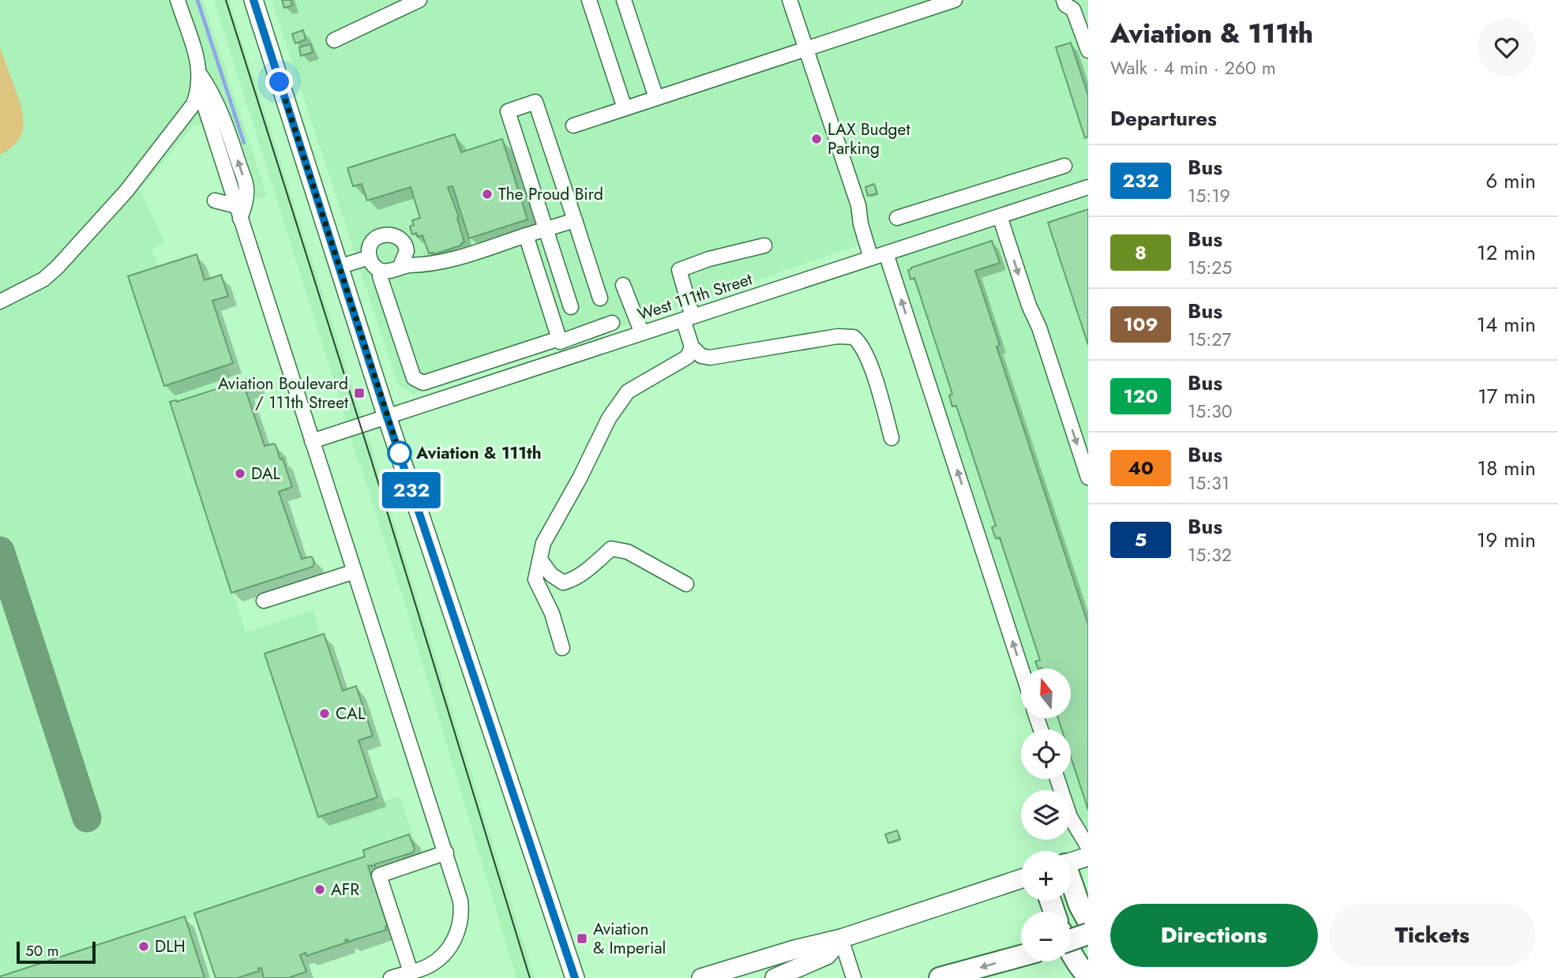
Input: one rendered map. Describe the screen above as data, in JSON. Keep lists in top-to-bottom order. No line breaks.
{"streets":{"street":["West 111th Street"]},"places":{"other":["LAX Budget Parking","The Proud Bird","Aviation & 111th","DAL","CAL","AFR","DLH"],"transit":["Aviation Boulevard / 111th Street","Aviation & Imperial"]},"lines":["bus line 232"],"scale_bar":"50 m","north":"top","page":{"on_map":"232","heading":[["Aviation & 111th","Walk · 4 min · 260 m"],"Departures"],"list":[{"mark":"232","name":"Bus","note":"15:19","value":"6 min"},{"mark":"8","name":"Bus","note":"15:25","value":"12 min"},{"mark":"109","name":"Bus","note":"15:27","value":"14 min"},{"mark":"120","name":"Bus","note":"15:30","value":"17 min"},{"mark":"40","name":"Bus","note":"15:31","value":"18 min"},{"mark":"5","name":"Bus","note":"15:32","value":"19 min"}],"map_buttons":["+","−"],"buttons":["Directions","Tickets"],"scale":"50 m"}}
